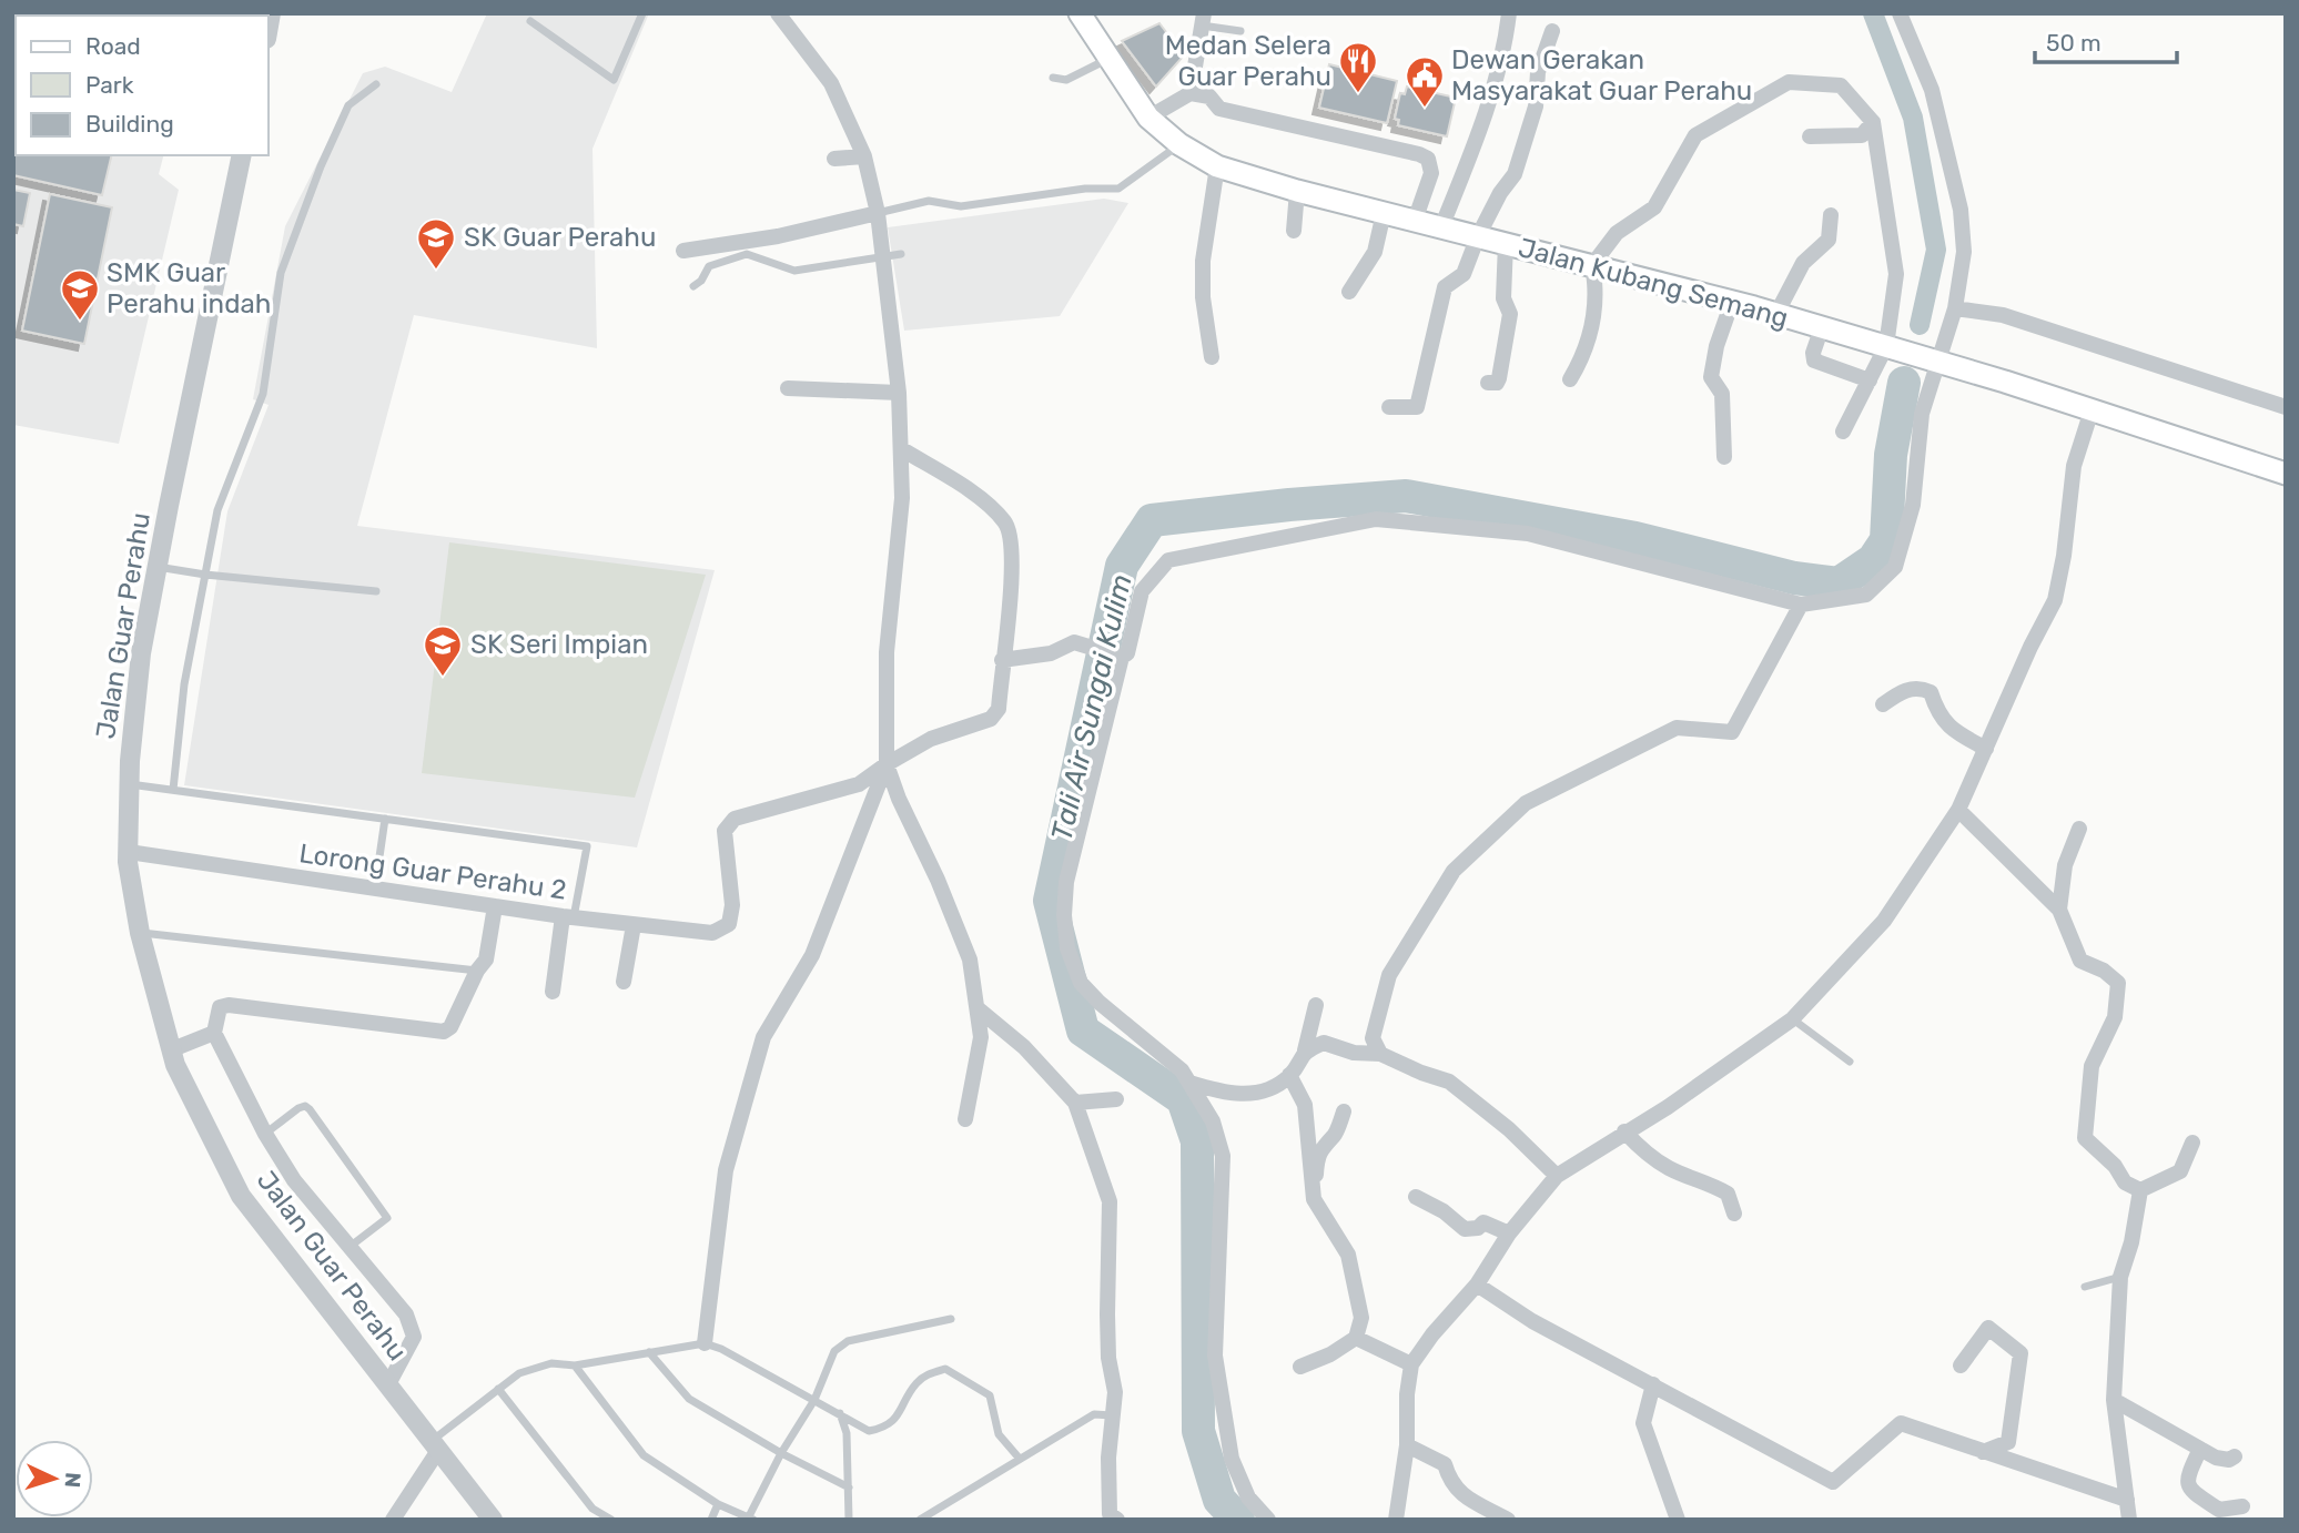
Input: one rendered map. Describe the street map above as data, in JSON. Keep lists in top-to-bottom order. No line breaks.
{"streets":{"main road":["Jalan Kubang Semang"],"street":["Jalan Guar Perahu","Lorong Guar Perahu 2"]},"crossings":[["Jalan Guar Perahu","Lorong Guar Perahu 2"]],"water":["Tali Air Sungai Kulim"],"places":{"restaurant":["Medan Selera Guar Perahu"],"public building":["Dewan Gerakan Masyarakat Guar Perahu"],"school or university":["SK Guar Perahu","SMK Guar Perahu indah","SK Seri Impian"]},"legend":["Road","Park","Building"],"scale_bar":"50 m","north":"right"}
